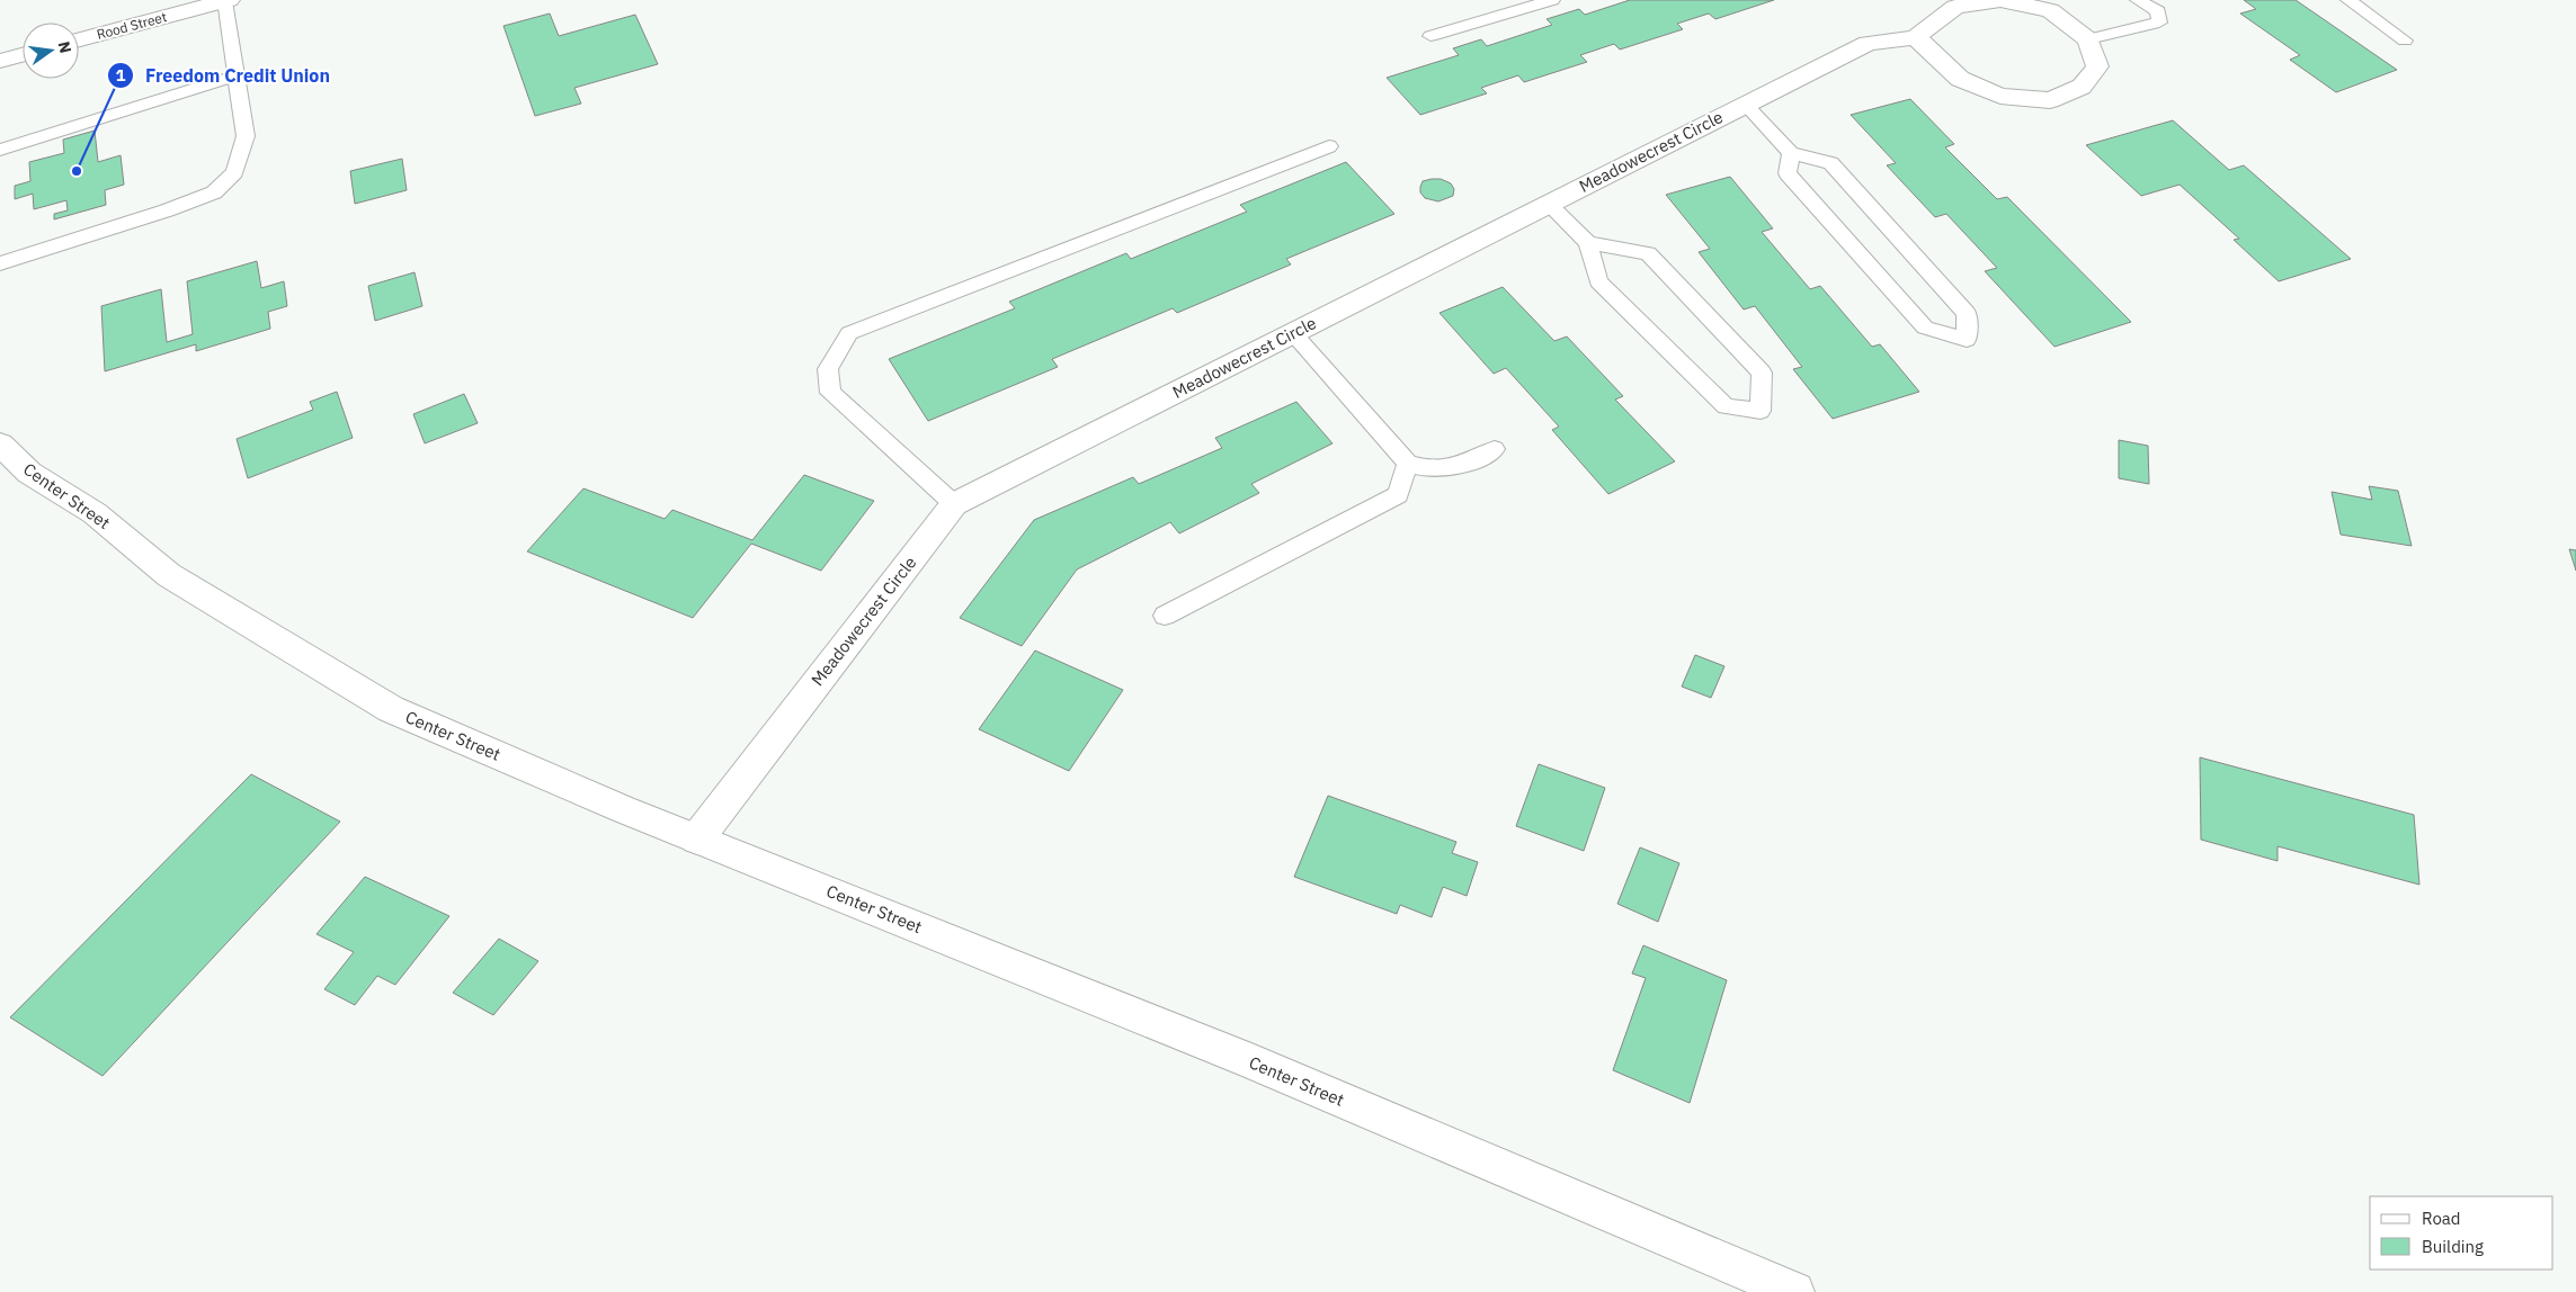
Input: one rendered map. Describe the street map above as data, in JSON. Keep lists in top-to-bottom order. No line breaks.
{"streets":{"street":["Rood Street","Meadowecrest Circle","Center Street"]},"crossings":[["Meadowecrest Circle","Center Street"]],"places":["Freedom Credit Union"],"legend":["Road","Building"],"north":"right"}
